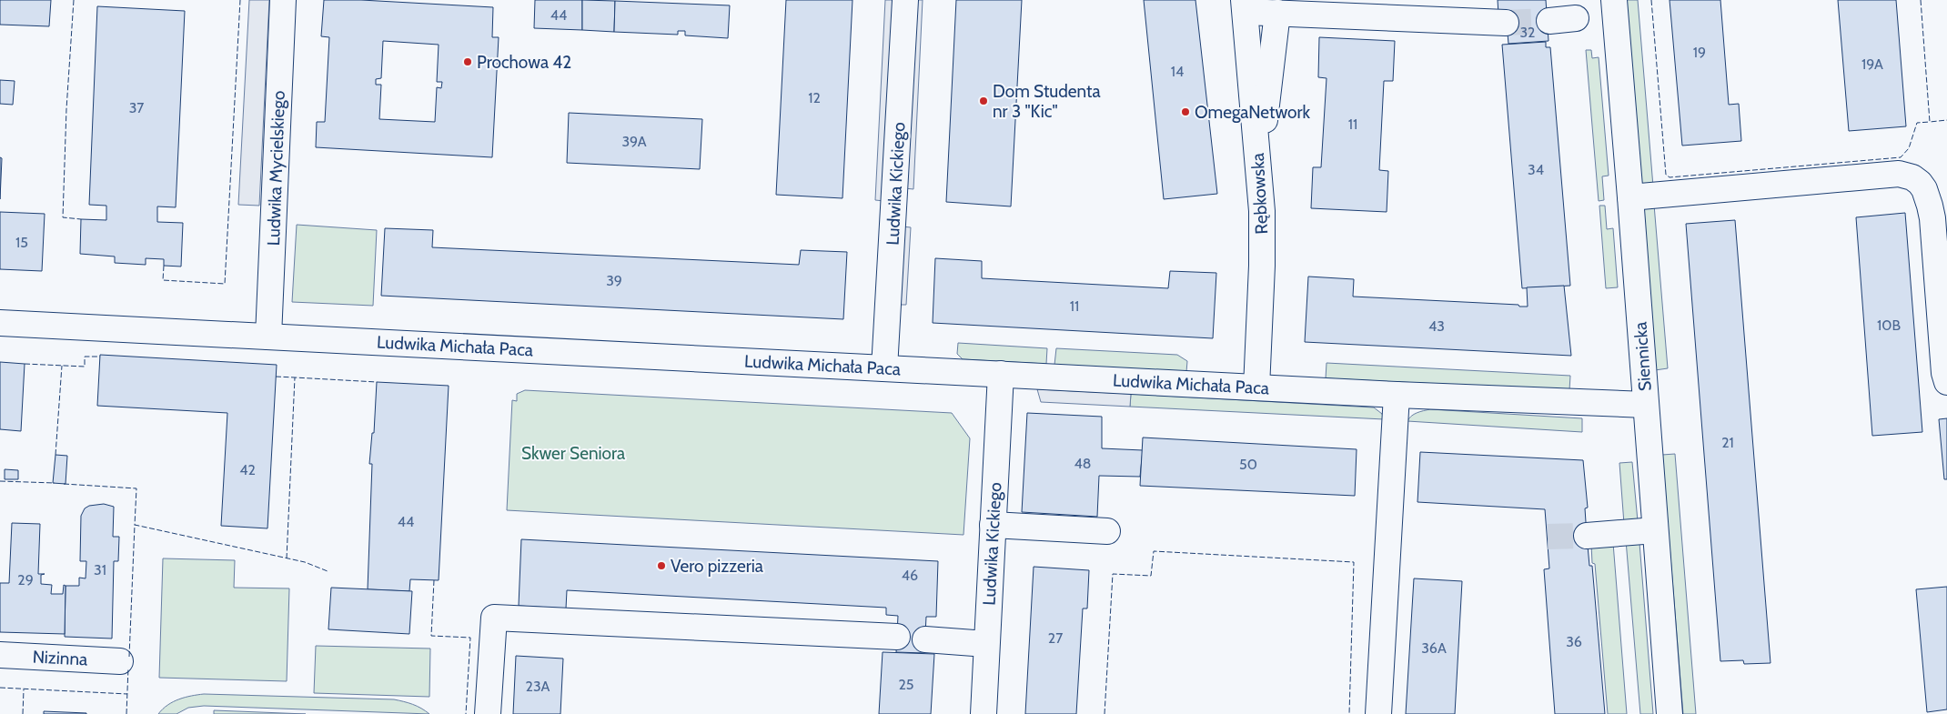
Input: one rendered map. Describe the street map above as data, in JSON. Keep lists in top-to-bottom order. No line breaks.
{"streets":{"street":["Ludwika Mycielskiego","Ludwika Kickiego","Rębkowska","Ludwika Michała Paca","Siennicka","Nizinna"]},"crossings":[["Ludwika Mycielskiego","Ludwika Michała Paca"],["Ludwika Kickiego","Ludwika Michała Paca"],["Rębkowska","Ludwika Michała Paca"],["Ludwika Michała Paca","Siennicka"]],"parks":["Skwer Seniora"],"places":["Prochowa 42","Dom Studenta nr 3 \"Kic\"","OmegaNetwork","Vero pizzeria"],"house_numbers":["44","32","19","19A","14","12","37","11","39A","34","15","39","11","10B","43","21","48","50","42","44","31","46","29","27","36","36A","25","23A"]}
